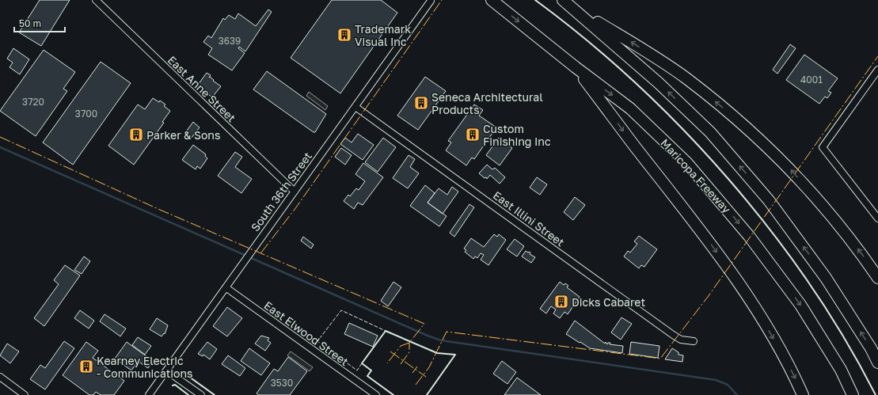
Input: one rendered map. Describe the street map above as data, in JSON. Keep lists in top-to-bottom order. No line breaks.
{"streets":{"highway":["Maricopa Freeway"],"street":["East Anne Street","South 36th Street","East Illini Street","East Elwood Street"]},"crossings":[["East Anne Street","South 36th Street"],["South 36th Street","East Illini Street"],["South 36th Street","East Elwood Street"]],"places":{"building":["Trademark Visual Inc","Seneca Architectural Products","Parker & Sons","Custom Finishing Inc","Dicks Cabaret","Kearney Electric - Communications"]},"house_numbers":["3639","4001","3720","3700","3530"],"scale_bar":"50 m"}
